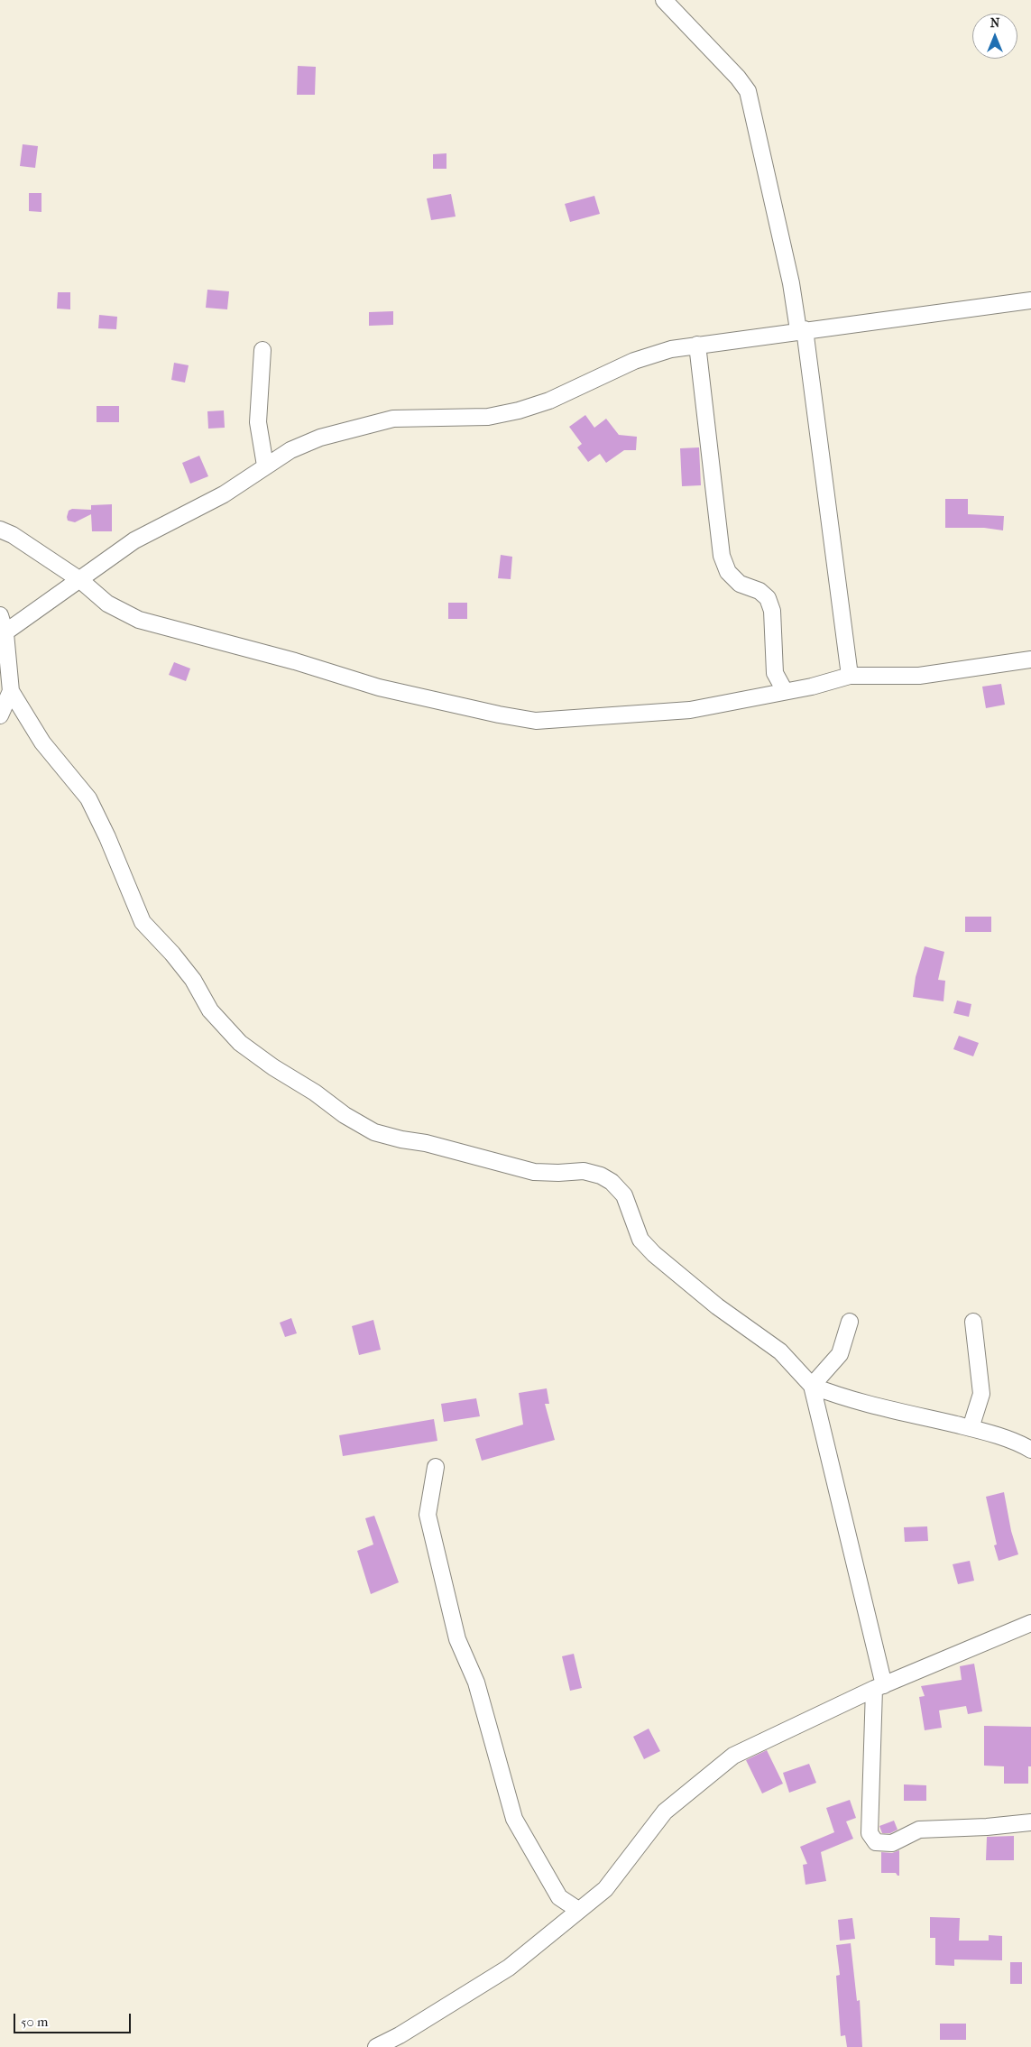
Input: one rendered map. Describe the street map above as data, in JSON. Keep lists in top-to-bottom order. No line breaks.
{"scale_bar":"50 m","north":"top"}
